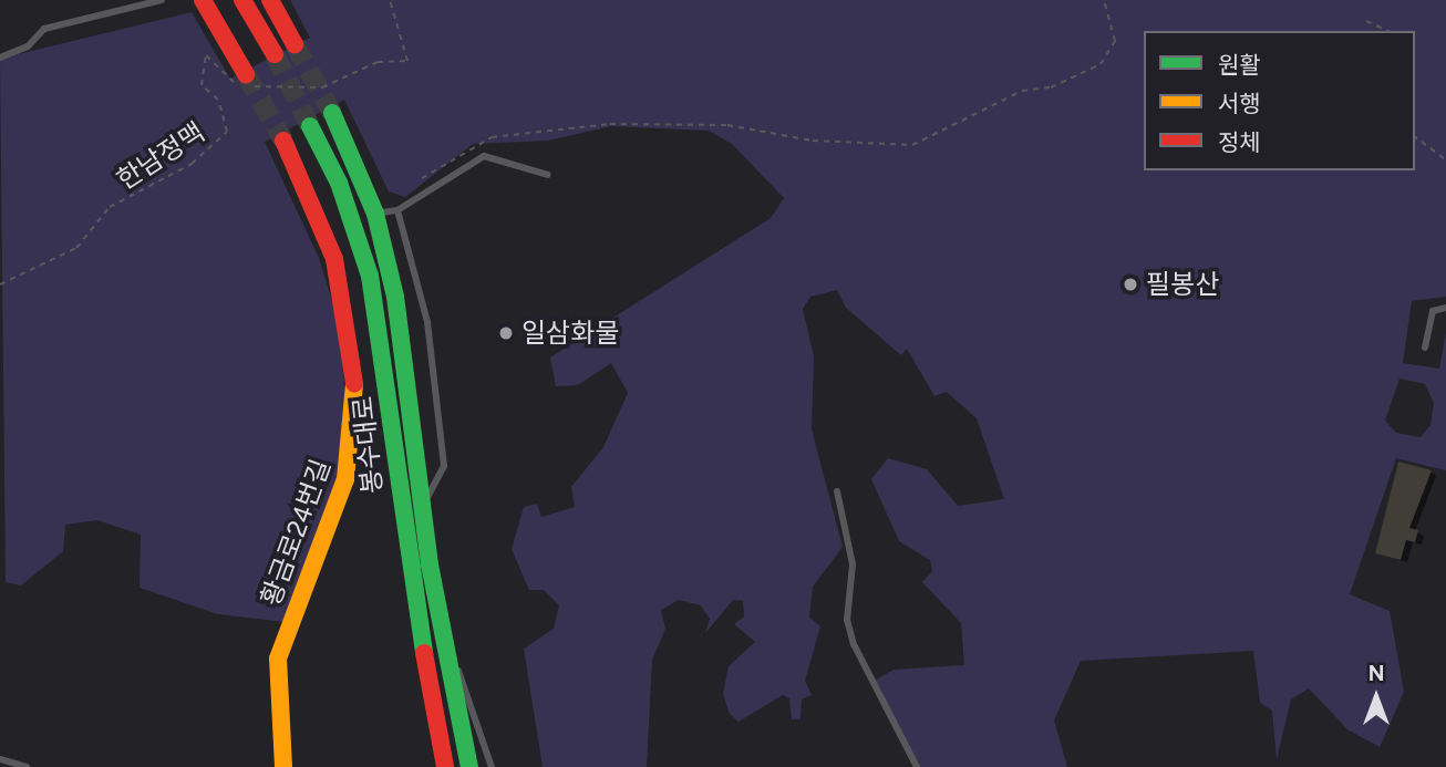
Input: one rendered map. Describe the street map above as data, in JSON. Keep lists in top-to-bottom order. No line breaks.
{"streets":{"main road":["봉수대로","황금로24번길"],"path":["한남정맥"]},"places":["필봉산","일삼화물"],"legend":["원활","서행","정체"],"north":"top"}
